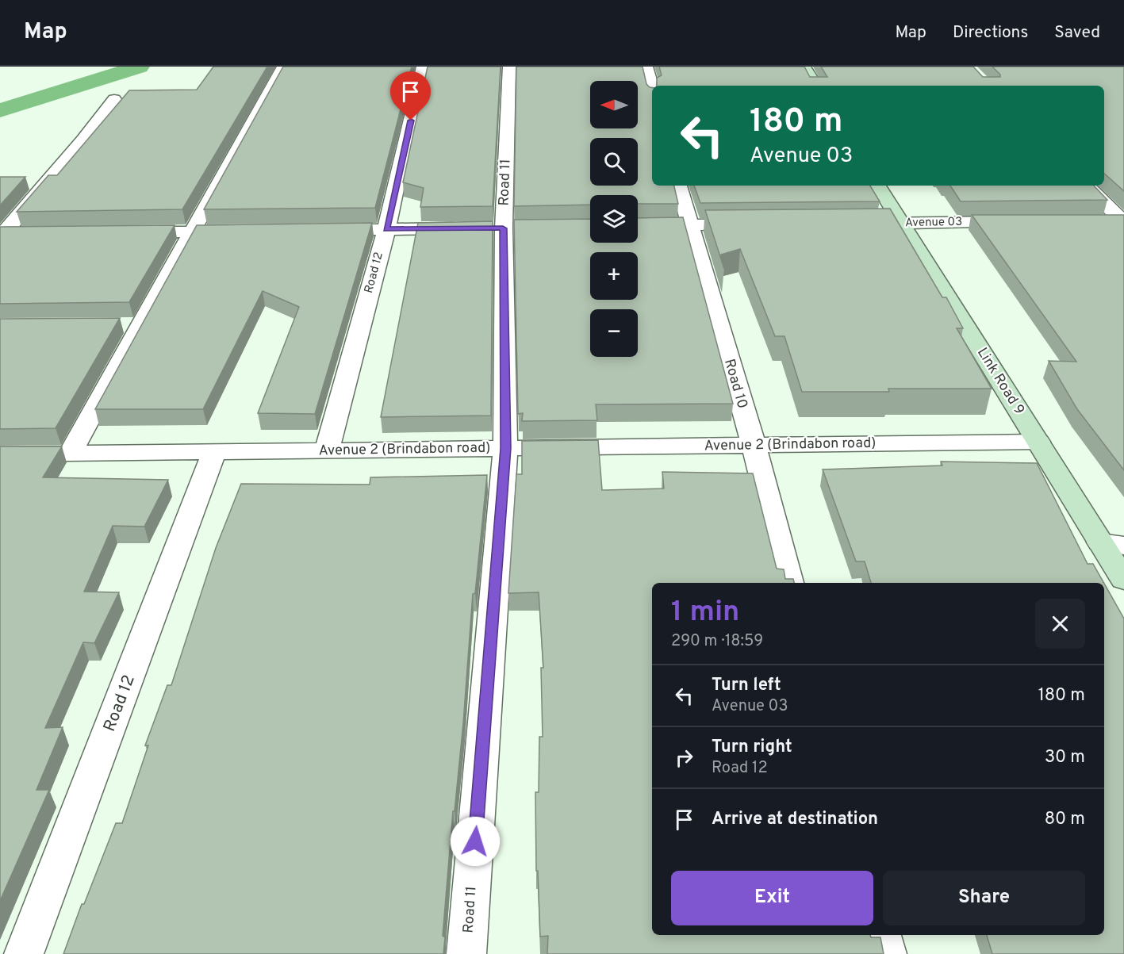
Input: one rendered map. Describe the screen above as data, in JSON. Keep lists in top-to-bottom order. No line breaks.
{"streets":{"main road":["Link Road 9"],"street":["Road 11","Avenue 03","Road 12","Road 10","Avenue 2 (Brindabon road)"]},"crossings":[["Road 11","Avenue 2 (Brindabon road)"],["Avenue 03","Link Road 9"],["Road 12","Avenue 2 (Brindabon road)"],["Link Road 9","Avenue 2 (Brindabon road)"],["Road 10","Avenue 2 (Brindabon road)"]],"north":"left","page":{"header":"Map","nav":["Map","Directions","Saved"],"map_buttons":["+","−"],"turn":["180 m","Avenue 03"],"heading":["1 min","290 m · 18:59"],"list":[{"name":"Turn left","note":"Avenue 03","value":"180 m"},{"name":"Turn right","note":"Road 12","value":"30 m"},{"name":"Arrive at destination","value":"80 m"}],"buttons":["Exit","Share"]}}
